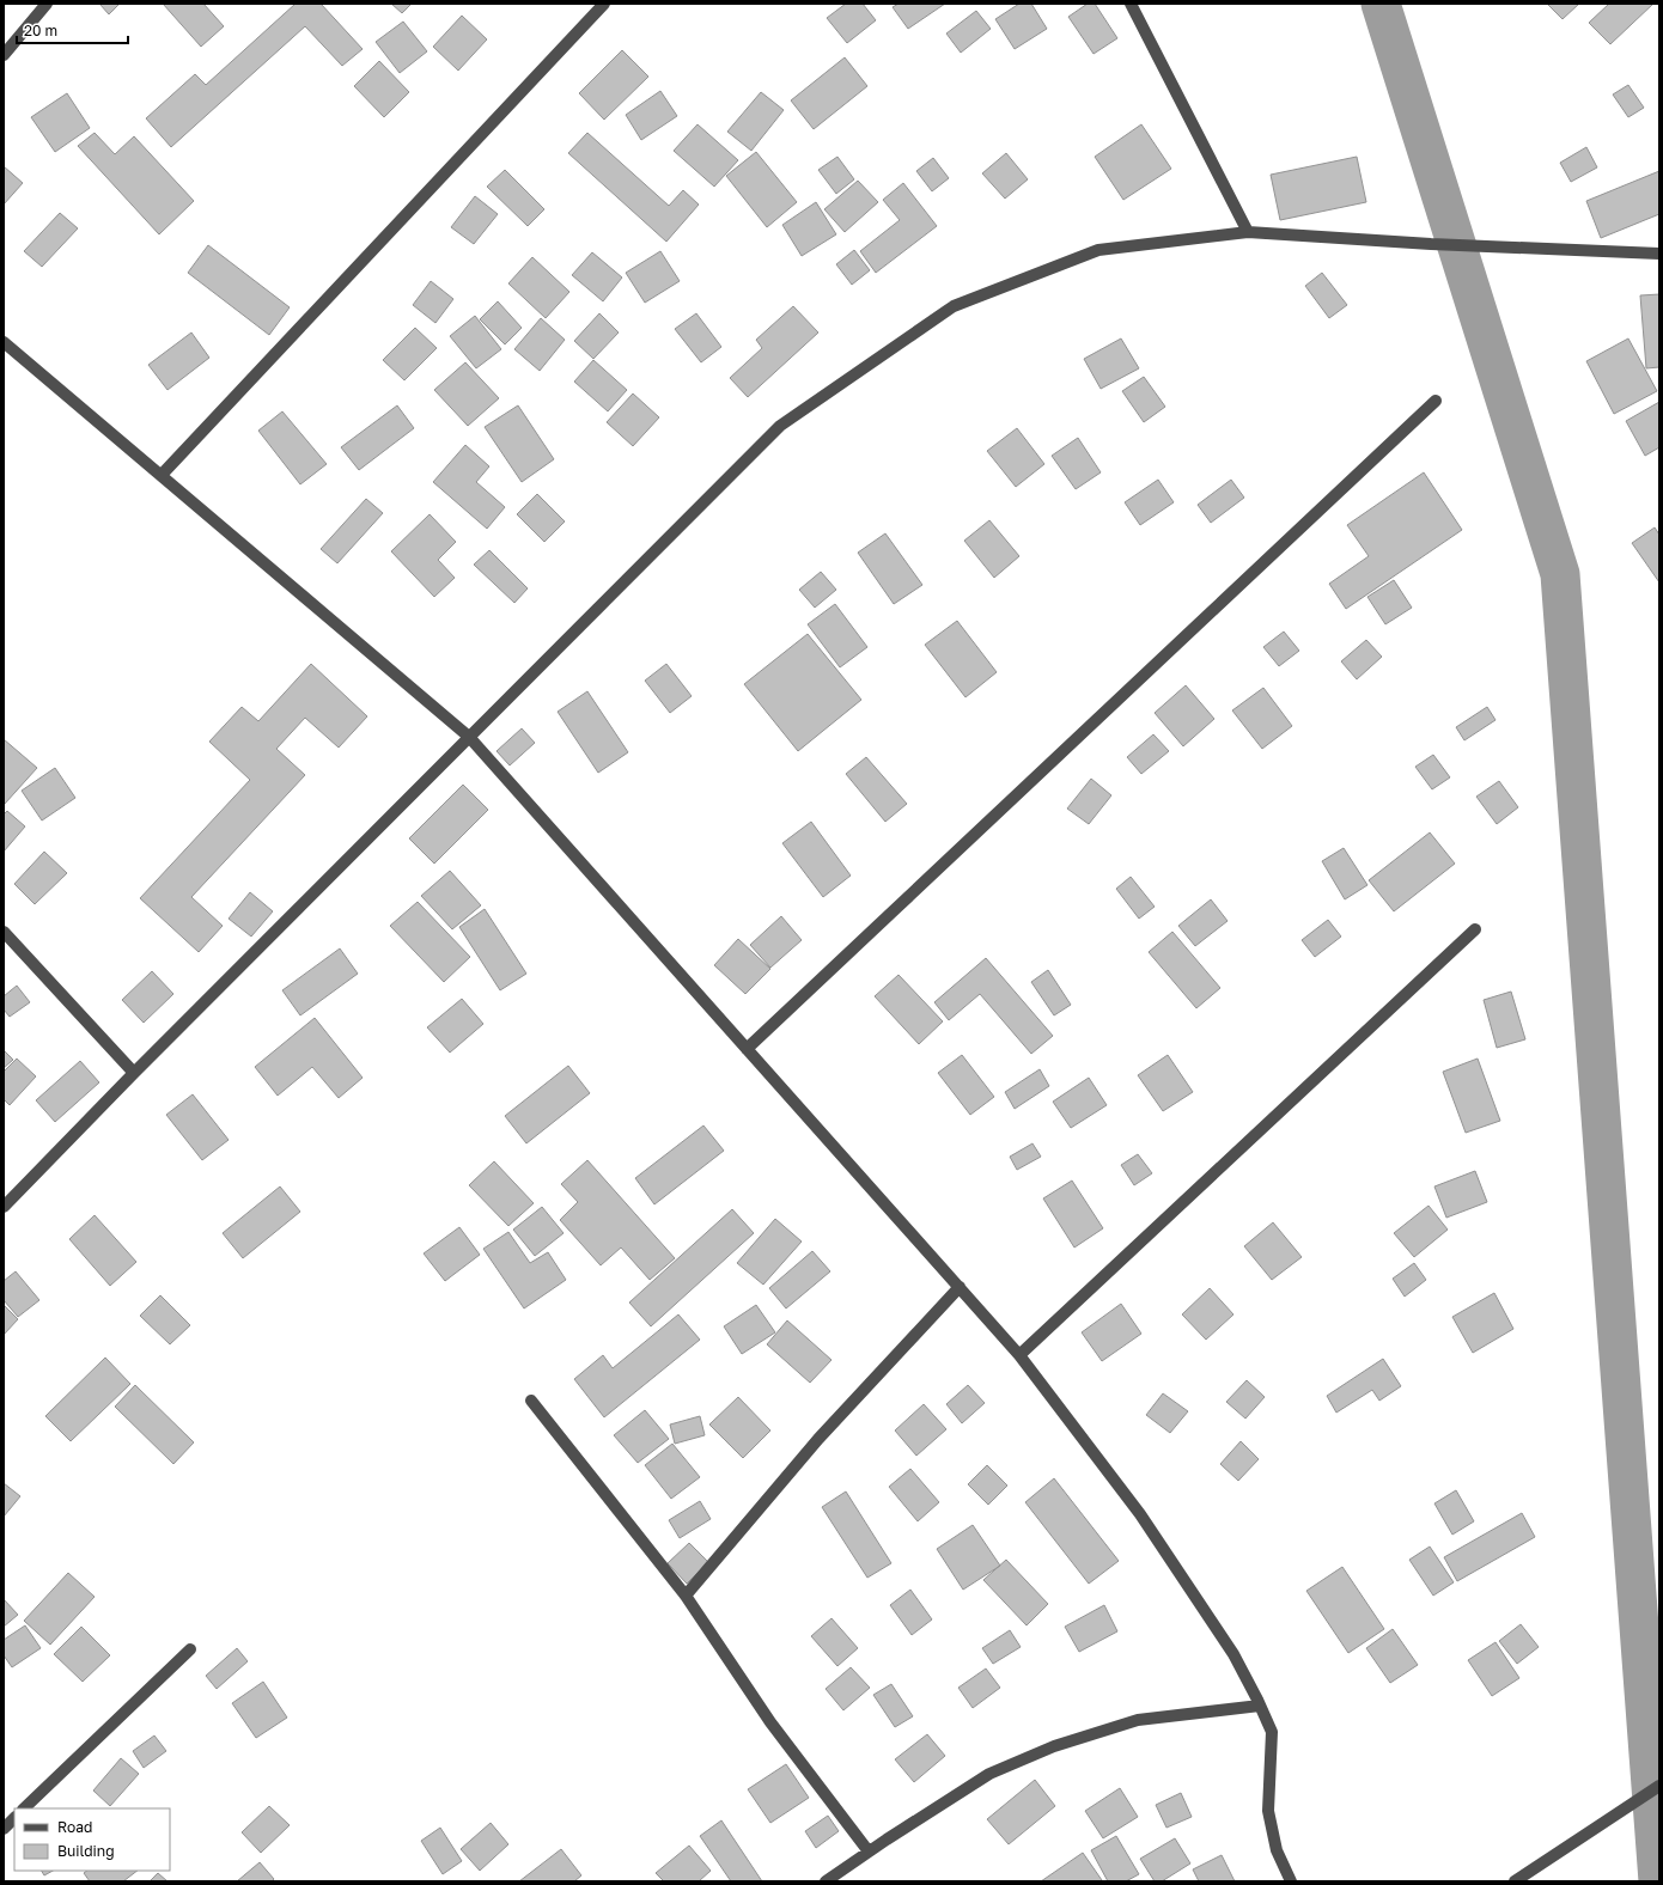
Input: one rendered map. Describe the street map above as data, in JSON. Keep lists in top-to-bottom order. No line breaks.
{"legend":["Road","Building"],"scale_bar":"20 m"}
